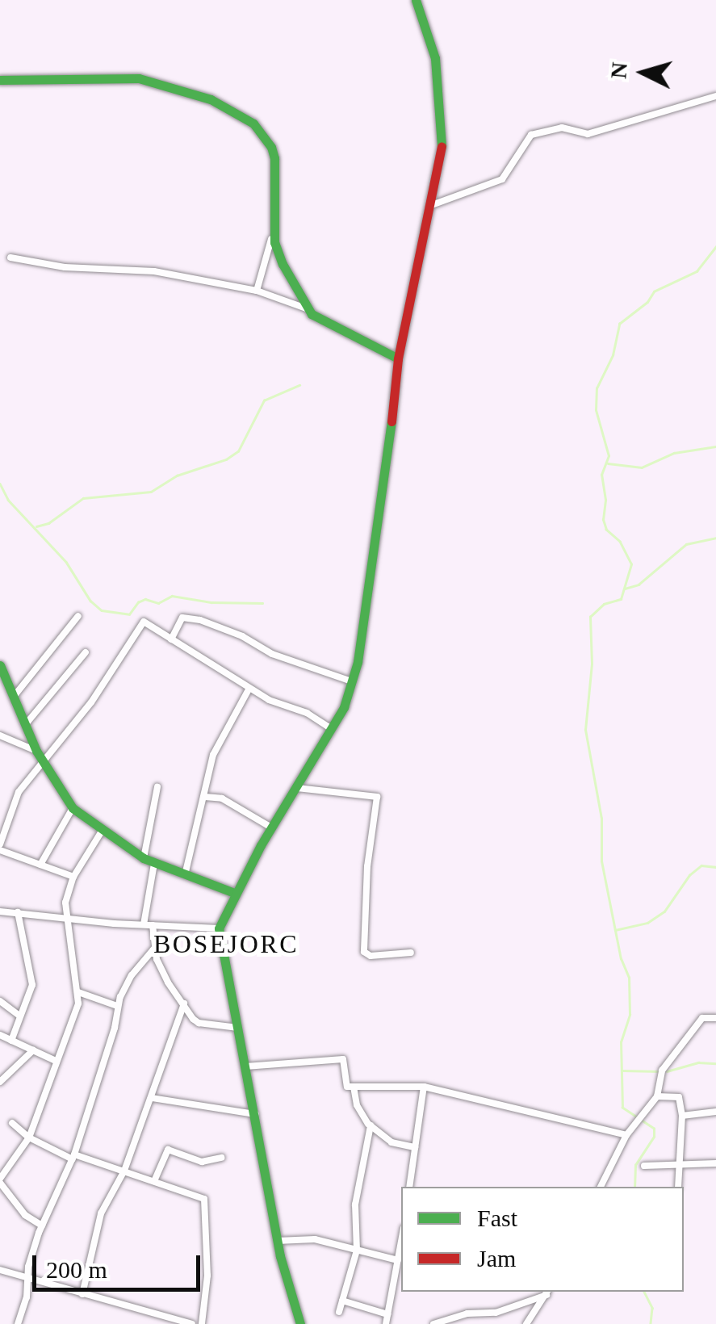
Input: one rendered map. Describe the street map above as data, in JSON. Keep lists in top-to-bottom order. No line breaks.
{"districts":["BOSEJORC"],"legend":["Fast","Jam"],"scale_bar":"200 m","north":"left"}
